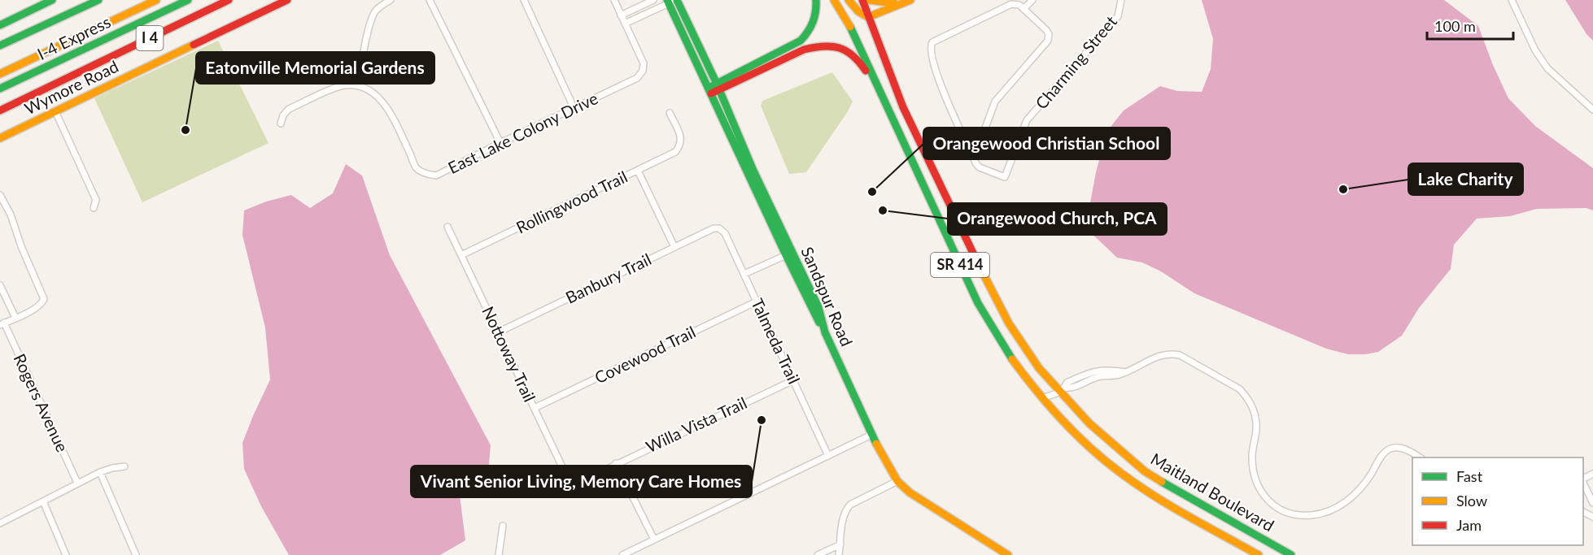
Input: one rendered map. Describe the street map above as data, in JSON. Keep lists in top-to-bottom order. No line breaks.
{"streets":{"main road":["I-4 Express","I 4","Wymore Road","SR 414","Sandspur Road","Maitland Boulevard"],"street":["Charming Street","East Lake Colony Drive","Rollingwood Trail","Banbury Trail","Talmeda Trail","Nottoway Trail","Covewood Trail","Rogers Avenue","Willa Vista Trail"]},"crossings":[["Rollingwood Trail","Nottoway Trail"],["Banbury Trail","Talmeda Trail"],["Banbury Trail","Nottoway Trail"],["Talmeda Trail","Covewood Trail"],["Talmeda Trail","Willa Vista Trail"],["Nottoway Trail","Covewood Trail"],["Nottoway Trail","Willa Vista Trail"]],"places":["Eatonville Memorial Gardens","Lake Charity","Orangewood Christian School","Orangewood Church, PCA","Vivant Senior Living, Memory Care Homes"],"legend":["Fast","Slow","Jam"],"scale_bar":"100 m"}
